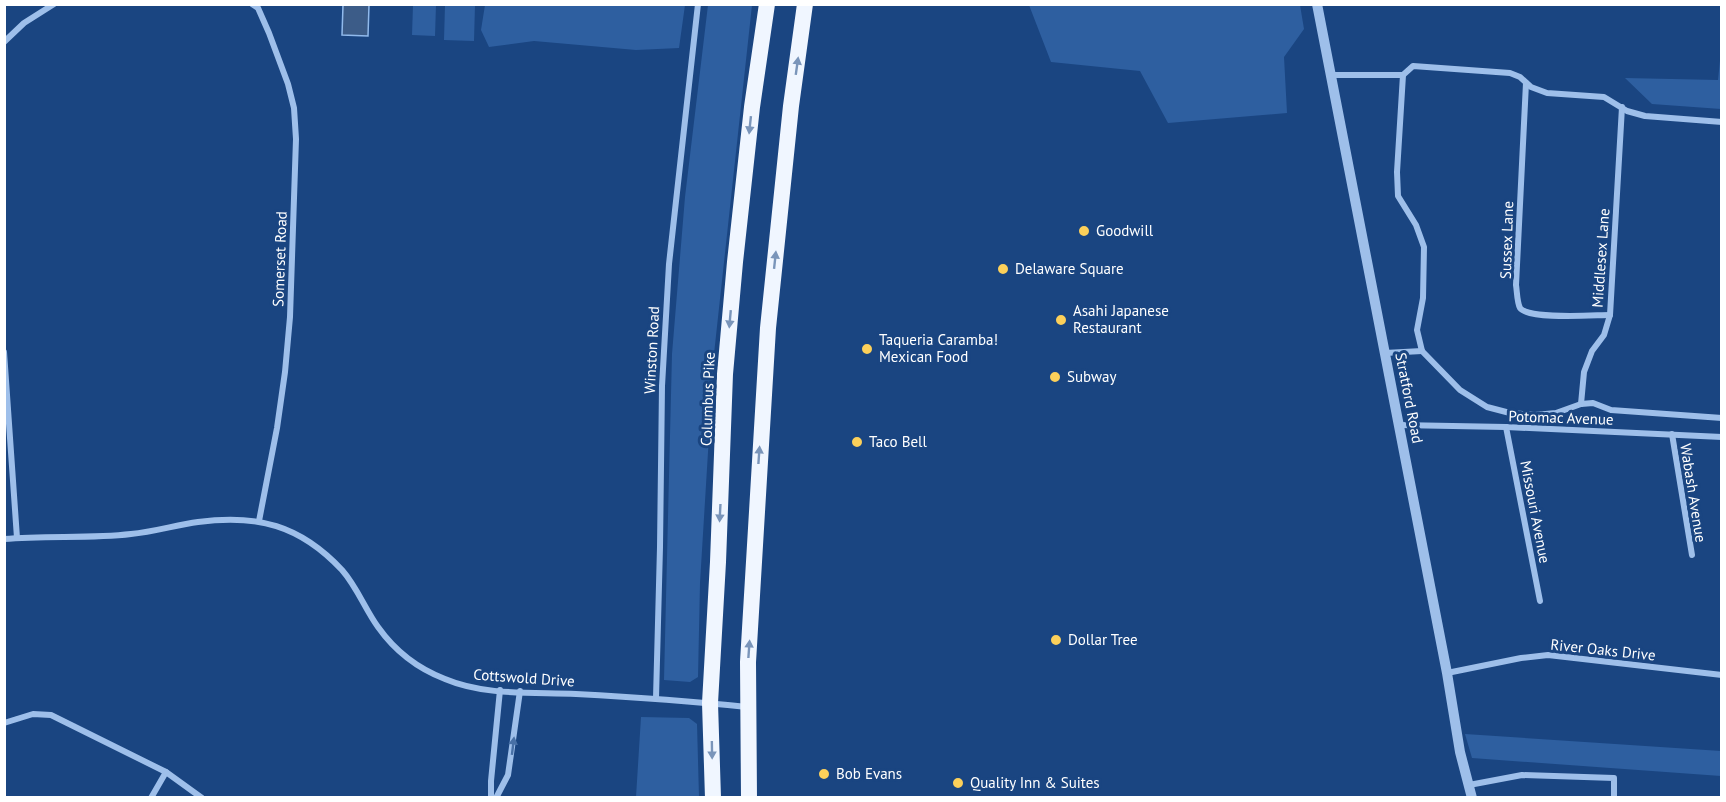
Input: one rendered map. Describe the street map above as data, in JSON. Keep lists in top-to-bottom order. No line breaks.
{"streets":{"highway":["Columbus Pike"],"street":["Sussex Lane","Middlesex Lane","Somerset Road","Winston Road","Stratford Road","Potomac Avenue","Wabash Avenue","Missouri Avenue","River Oaks Drive","Cottswold Drive"]},"crossings":[["Sussex Lane","Middlesex Lane"],["Somerset Road","Cottswold Drive"],["Winston Road","Cottswold Drive"],["Stratford Road","Potomac Avenue"],["Stratford Road","River Oaks Drive"],["Columbus Pike","Cottswold Drive"],["Potomac Avenue","Wabash Avenue"],["Potomac Avenue","Missouri Avenue"]],"places":["Goodwill","Delaware Square","Asahi Japanese Restaurant","Taqueria Caramba! Mexican Food","Subway","Taco Bell","Dollar Tree","Bob Evans","Quality Inn & Suites"]}
